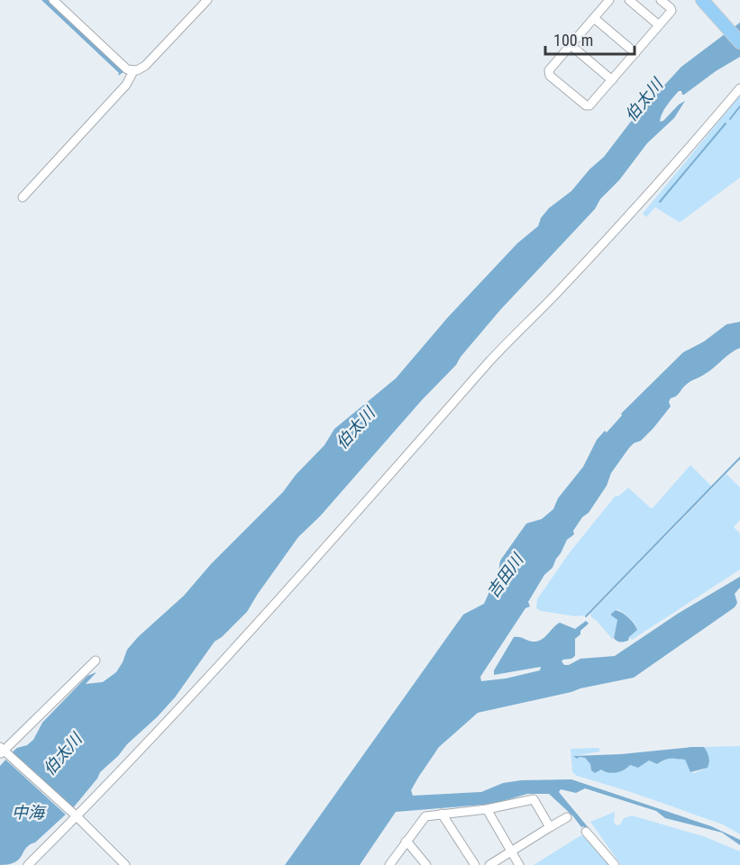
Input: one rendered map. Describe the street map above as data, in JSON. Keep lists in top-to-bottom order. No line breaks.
{"water":["伯太川","吉田川","中海"],"scale_bar":"100 m"}
